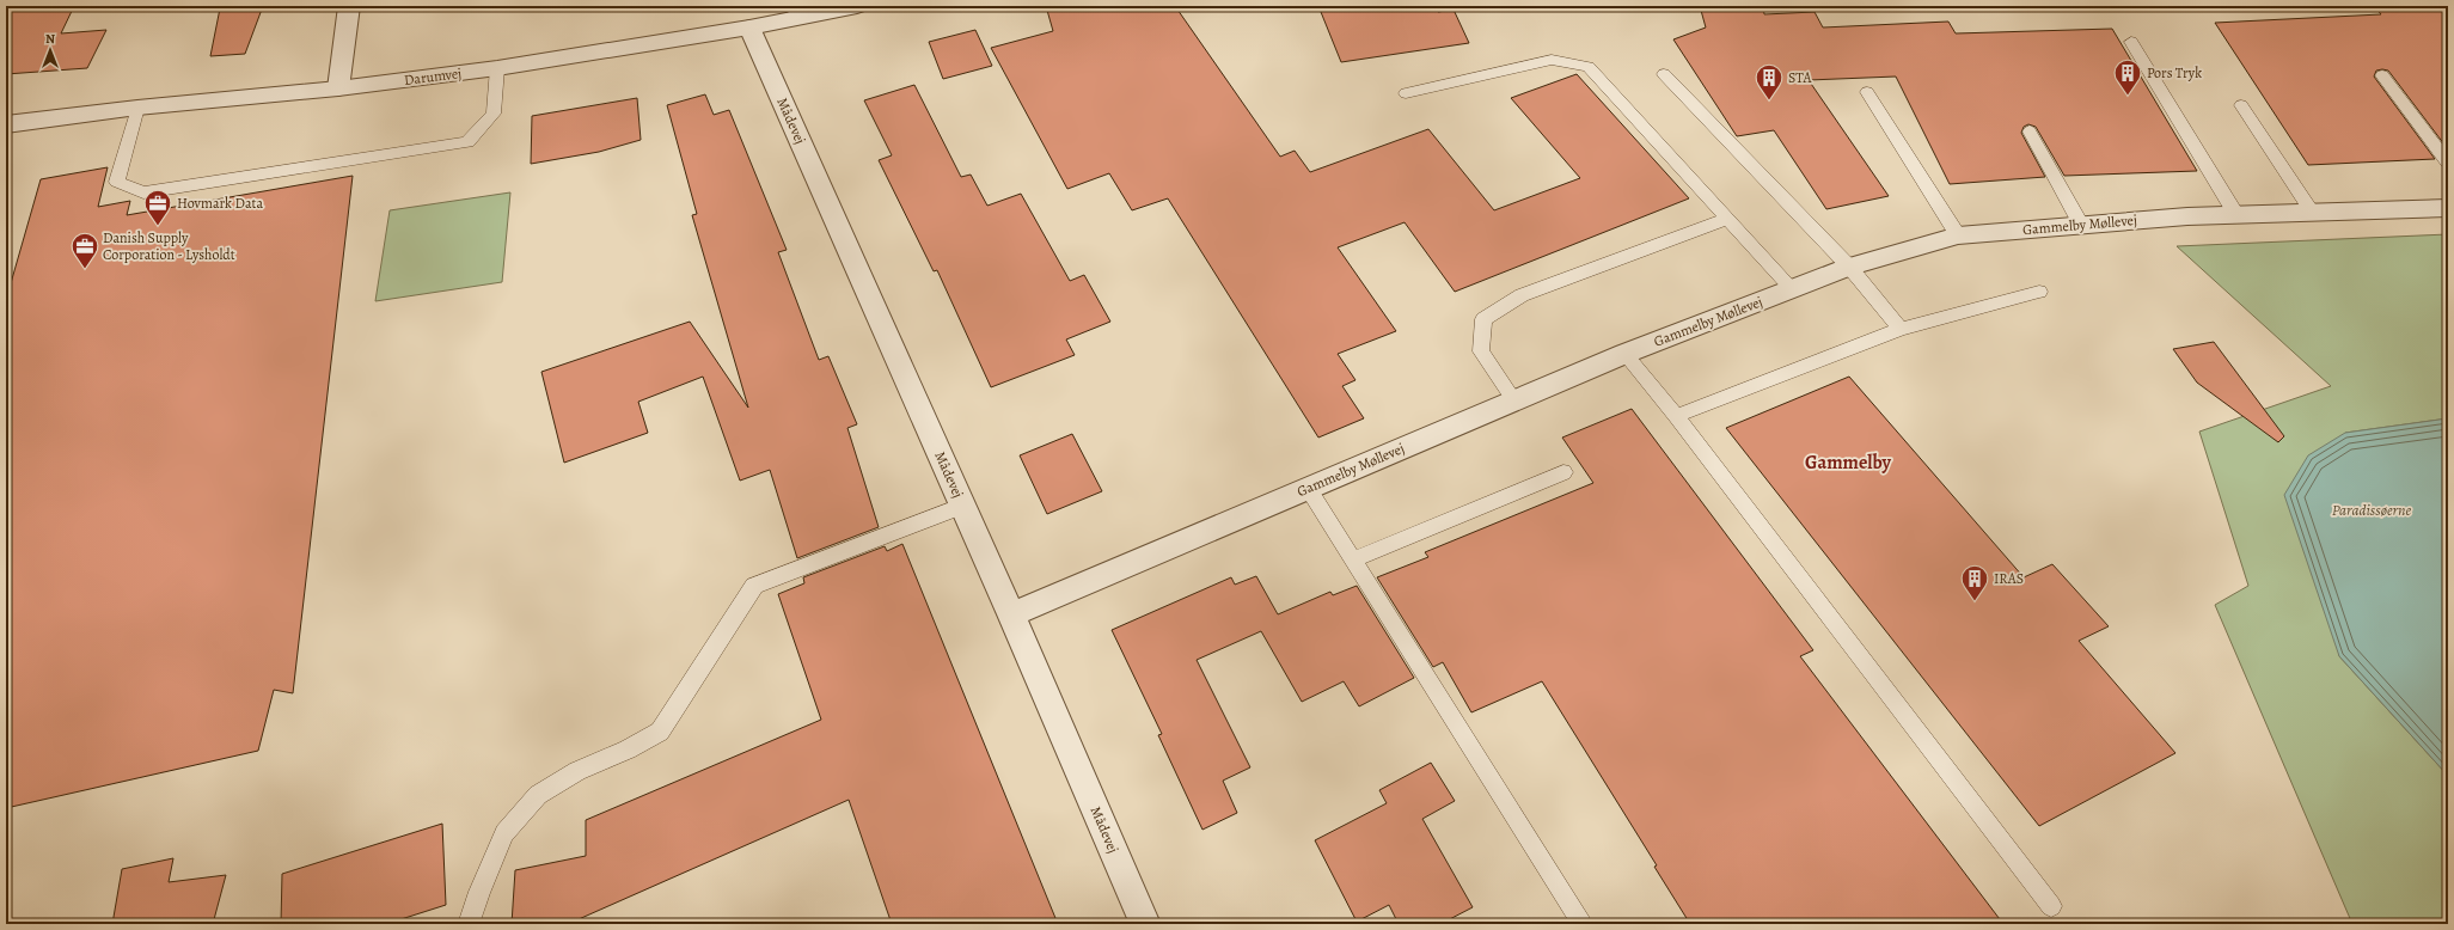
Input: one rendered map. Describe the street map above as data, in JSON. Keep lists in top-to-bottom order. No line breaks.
{"streets":{"street":["Darumvej","Mådevej","Gammelby Møllevej"]},"crossings":[["Darumvej","Mådevej"],["Mådevej","Gammelby Møllevej"]],"districts":["Gammelby"],"water":["Paradissøerne"],"places":{"building":["Pors Tryk","STA","IRAS"],"office":["Hovmark Data","Danish Supply Corporation - Lysholdt"]},"north":"top"}
